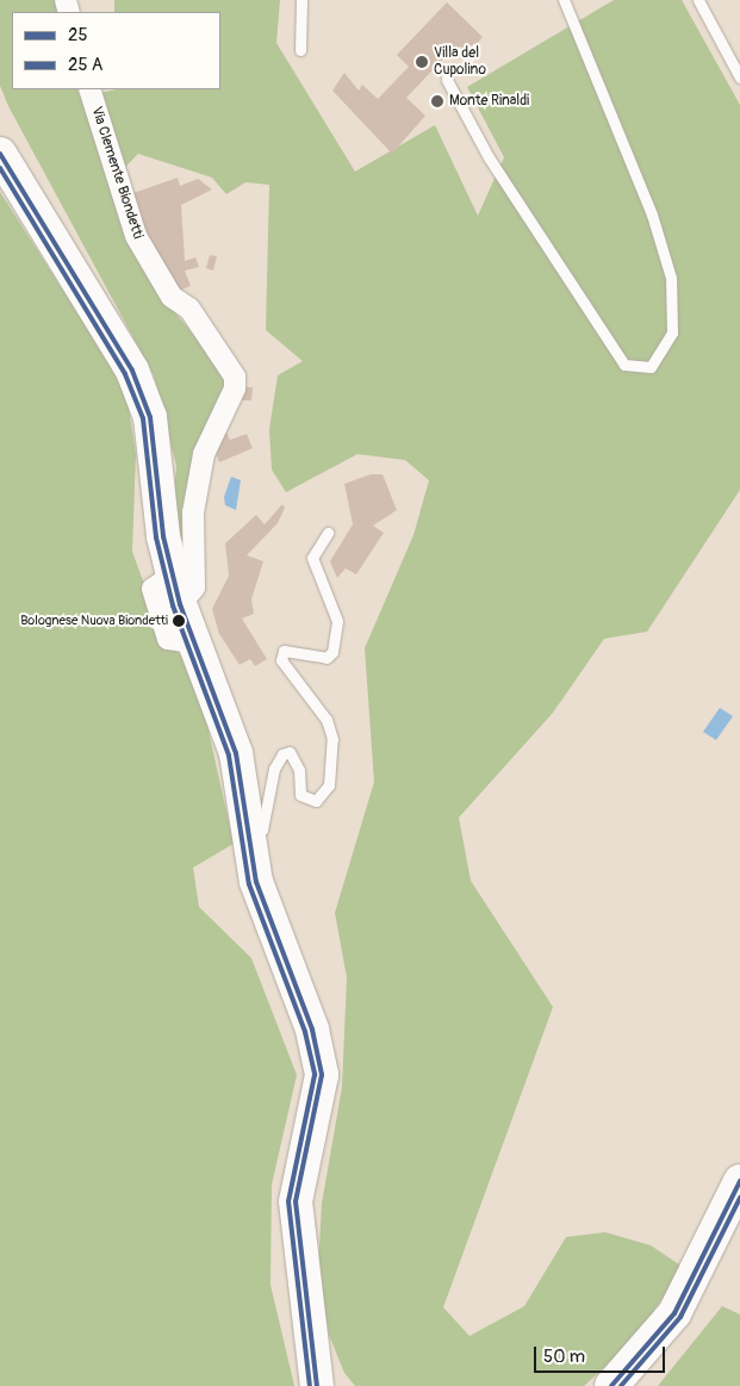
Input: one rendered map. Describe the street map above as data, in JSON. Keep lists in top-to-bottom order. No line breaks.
{"streets":{"street":["Via Clemente Biondetti"]},"places":["Villa del Cupolino","Monte Rinaldi","Bolognese Nuova Biondetti"],"lines":["transit line 25"],"legend":["25","25 A"],"scale_bar":"50 m"}
